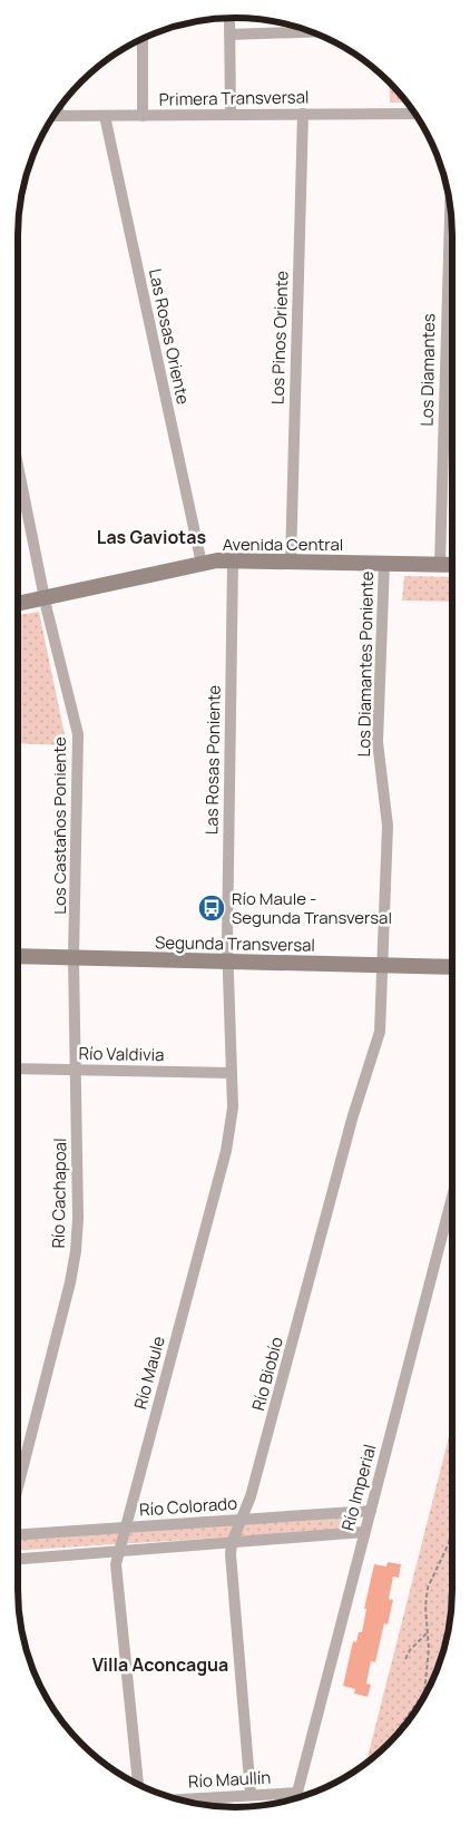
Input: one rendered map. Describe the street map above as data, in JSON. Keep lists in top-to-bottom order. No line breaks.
{"streets":{"street":["Primera Transversal","Las Rosas Oriente","Los Pinos Oriente","Los Diamantes","Avenida Central","Los Diamantes Poniente","Las Rosas Poniente","Los Castaños Poniente","Segunda Transversal","Río Valdivia","Río Cachapoal","Río Maule","Río Biobío","Río Imperial","Río Colorado","Río Maullín"]},"crossings":[["Primera Transversal","Las Rosas Oriente"],["Primera Transversal","Los Pinos Oriente"],["Las Rosas Oriente","Avenida Central"],["Los Pinos Oriente","Avenida Central"],["Los Diamantes","Avenida Central"],["Avenida Central","Los Diamantes Poniente"],["Avenida Central","Las Rosas Poniente"],["Avenida Central","Los Castaños Poniente"],["Los Diamantes Poniente","Segunda Transversal"],["Los Diamantes Poniente","Río Biobío"],["Las Rosas Poniente","Segunda Transversal"],["Las Rosas Poniente","Río Maule"],["Los Castaños Poniente","Segunda Transversal"],["Los Castaños Poniente","Río Cachapoal"],["Segunda Transversal","Río Cachapoal"],["Segunda Transversal","Río Maule"],["Segunda Transversal","Río Biobío"],["Río Valdivia","Río Cachapoal"],["Río Valdivia","Río Maule"],["Río Maule","Río Colorado"],["Río Biobío","Río Colorado"],["Río Biobío","Río Maullín"],["Río Imperial","Río Colorado"],["Río Imperial","Río Maullín"]],"districts":["Las Gaviotas","Villa Aconcagua"],"places":{"bus stop":["Río Maule - Segunda Transversal"]}}
